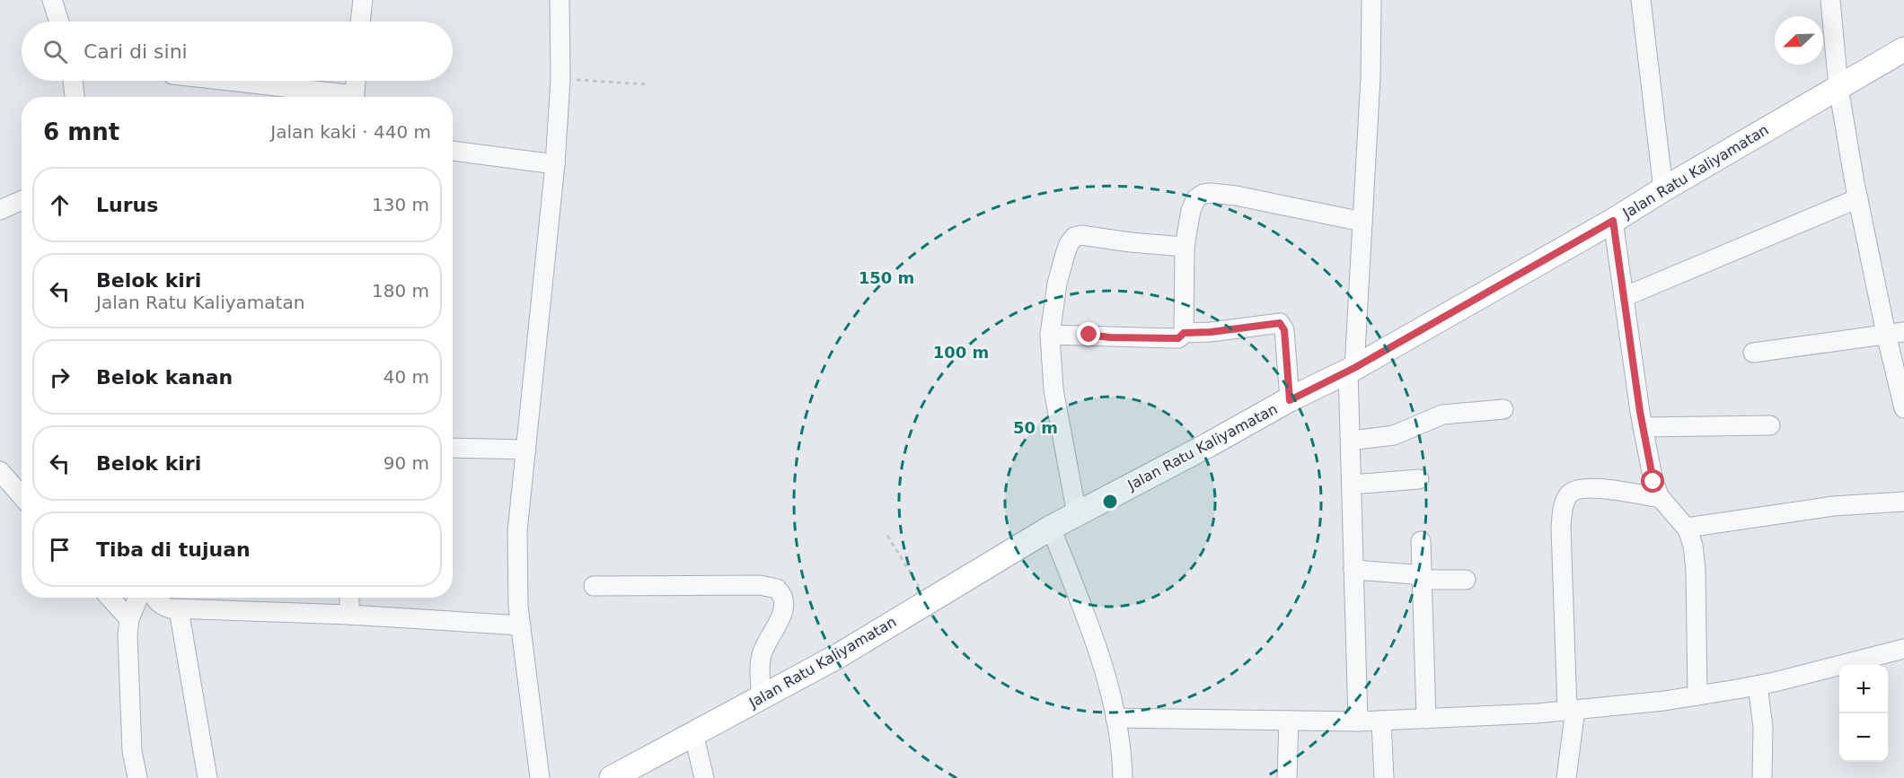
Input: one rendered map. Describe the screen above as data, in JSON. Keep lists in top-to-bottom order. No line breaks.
{"streets":{"main road":["Jalan Ratu Kaliyamatan"]},"north":"bottom left","page":{"search":"Cari di sini","heading":["6 mnt","Jalan kaki · 440 m"],"list":[["Lurus","130 m"],["Belok kiri","Jalan Ratu Kaliyamatan","180 m"],["Belok kanan","40 m"],["Belok kiri","90 m"],"Tiba di tujuan"],"map_buttons":["+","−"]},"rings":["150 m","100 m","50 m"]}
